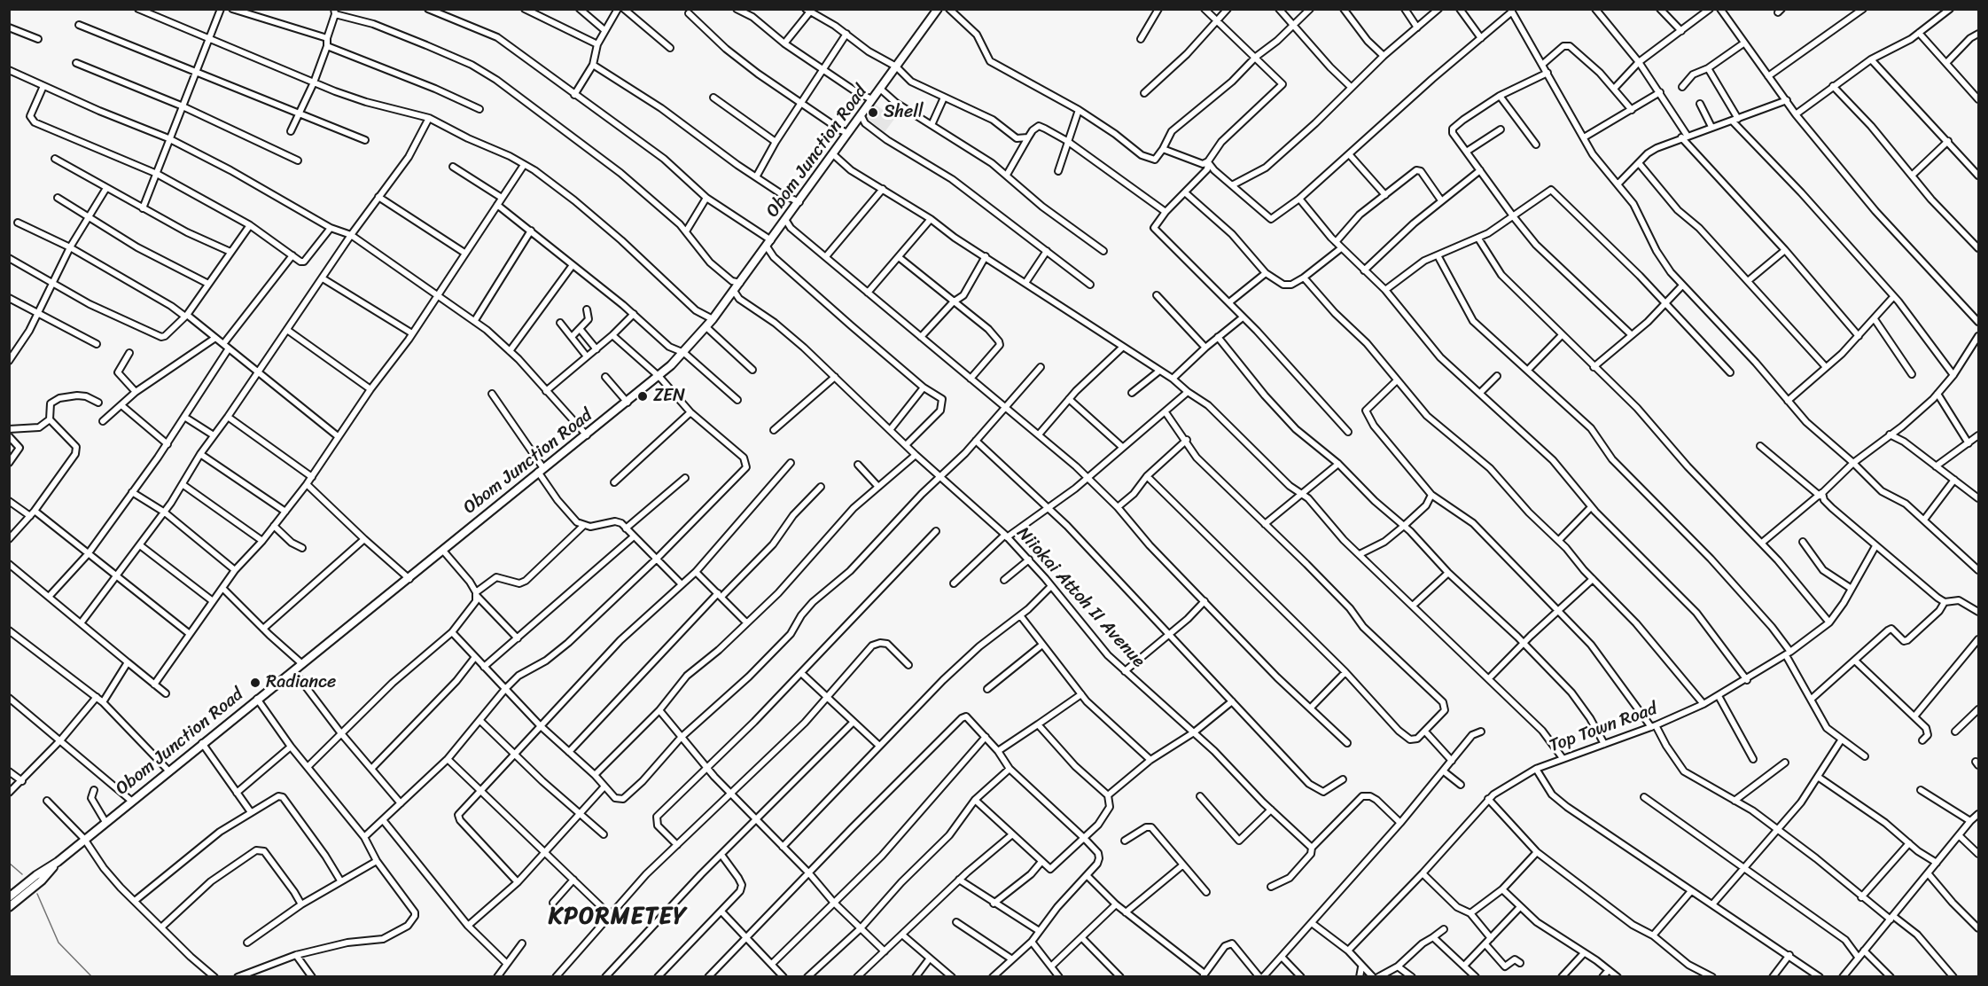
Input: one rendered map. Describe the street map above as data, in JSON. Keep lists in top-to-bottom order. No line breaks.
{"streets":{"main road":["Obom Junction Road"],"street":["Niiokai Attoh II Avenue","Top Town Road"]},"crossings":[["Obom Junction Road","Niiokai Attoh II Avenue"]],"districts":["KPORMETEY"],"places":["Shell","ZEN","Radiance"]}
